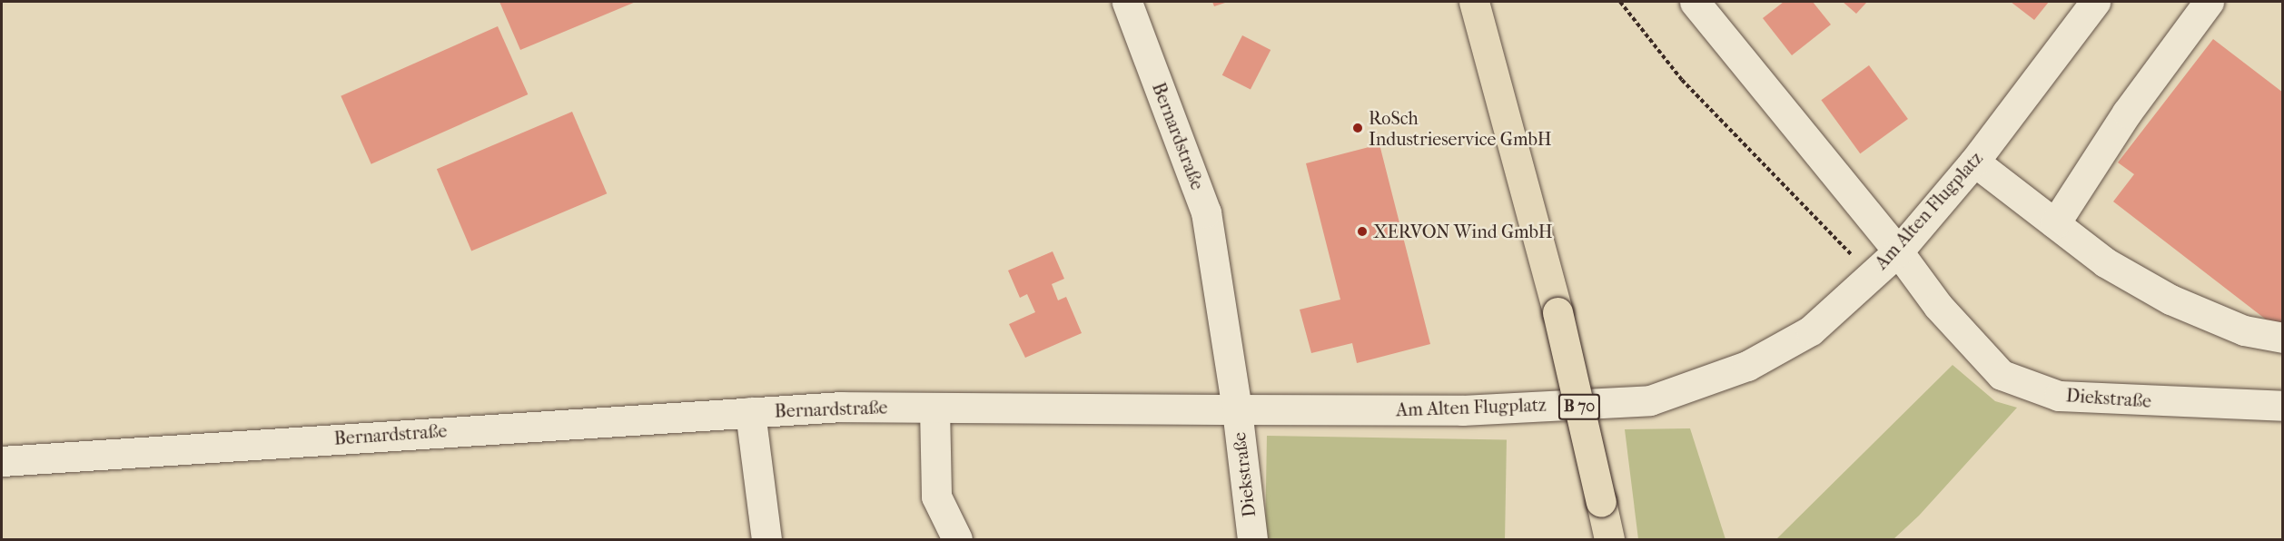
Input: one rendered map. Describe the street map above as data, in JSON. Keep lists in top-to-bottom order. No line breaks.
{"streets":{"main road":["B 70"],"street":["Bernardstraße","Am Alten Flugplatz","Diekstraße"]},"crossings":[["Bernardstraße","Am Alten Flugplatz"],["Bernardstraße","Diekstraße"],["Am Alten Flugplatz","Diekstraße"]],"places":["RoSch Industrieservice GmbH","XERVON Wind GmbH"]}
